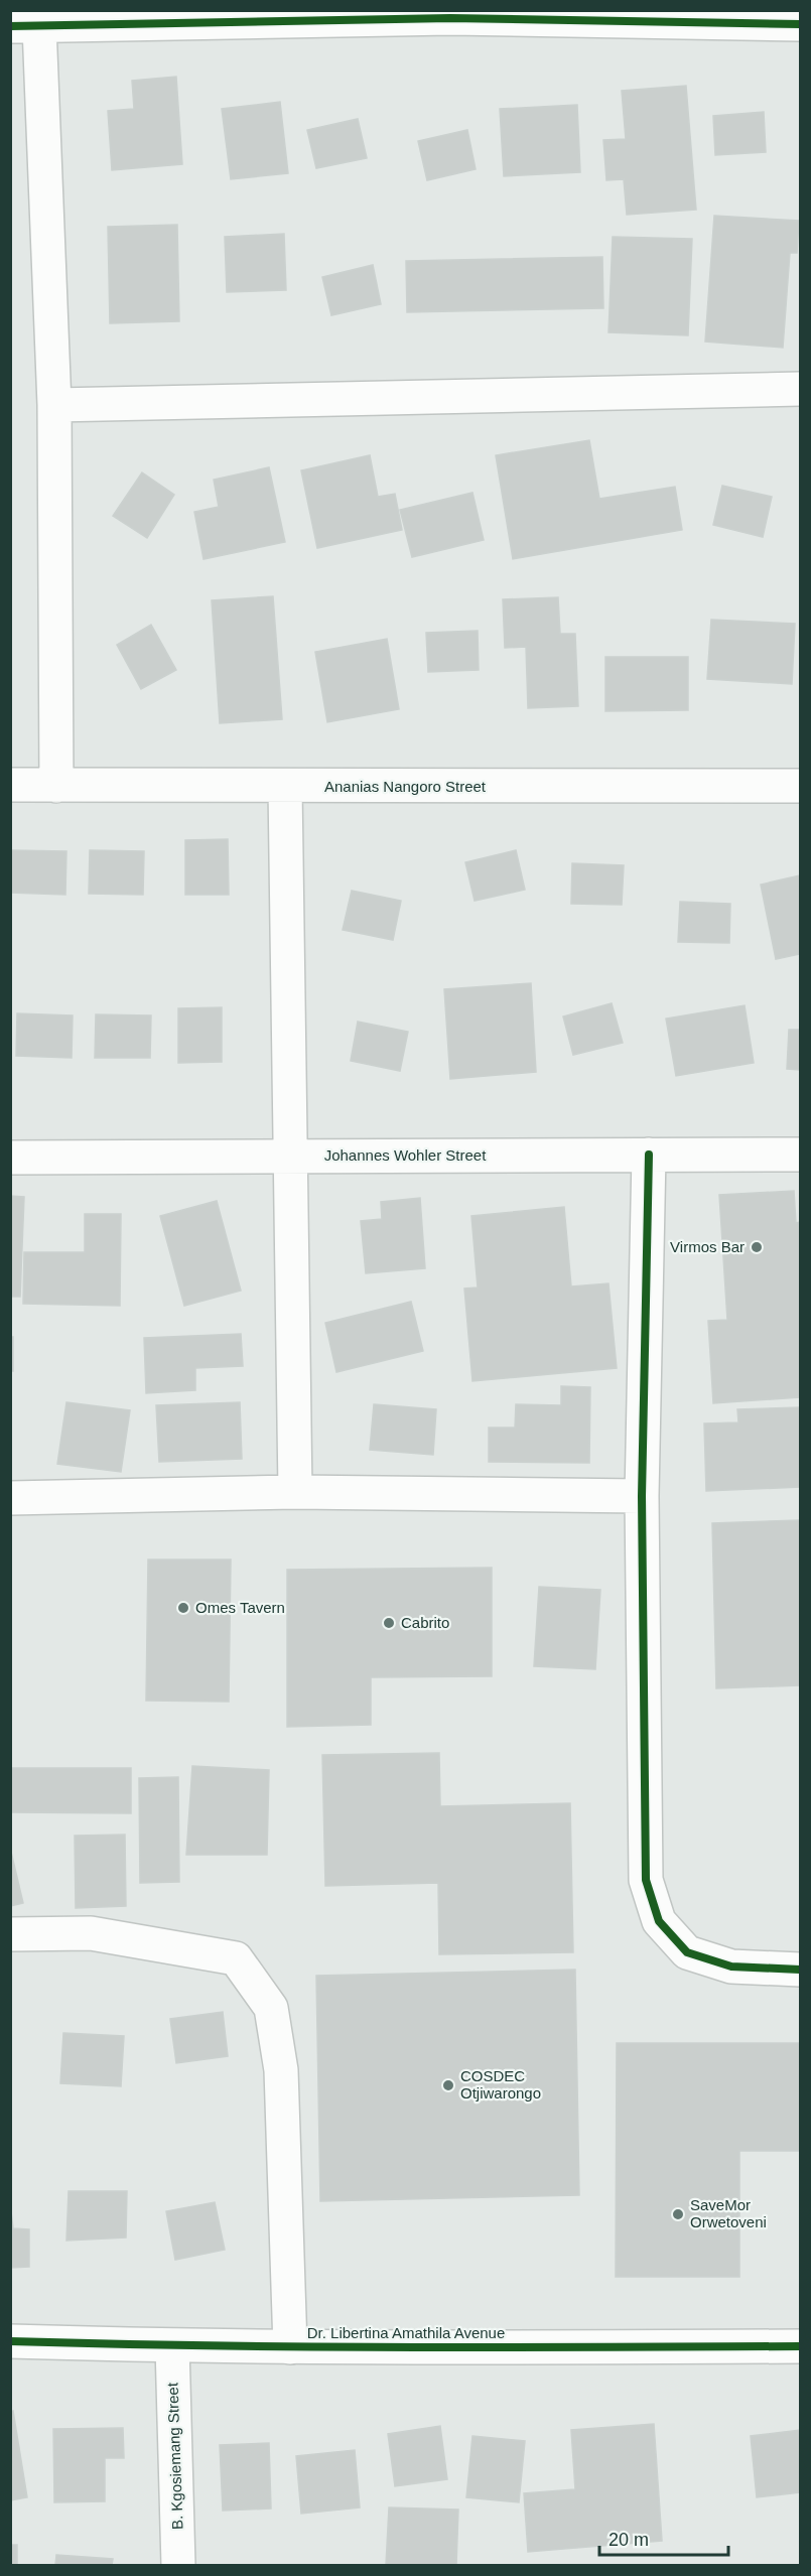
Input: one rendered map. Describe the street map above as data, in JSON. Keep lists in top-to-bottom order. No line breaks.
{"streets":{"street":["Ananias Nangoro Street","Johannes Wohler Street","Dr. Libertina Amathila Avenue","B. Kgosiemang Street"]},"crossings":[["Dr. Libertina Amathila Avenue","B. Kgosiemang Street"]],"places":["Virmos Bar","Omes Tavern","Cabrito","COSDEC Otjiwarongo","SaveMor Orwetoveni"],"scale_bar":"20 m"}
